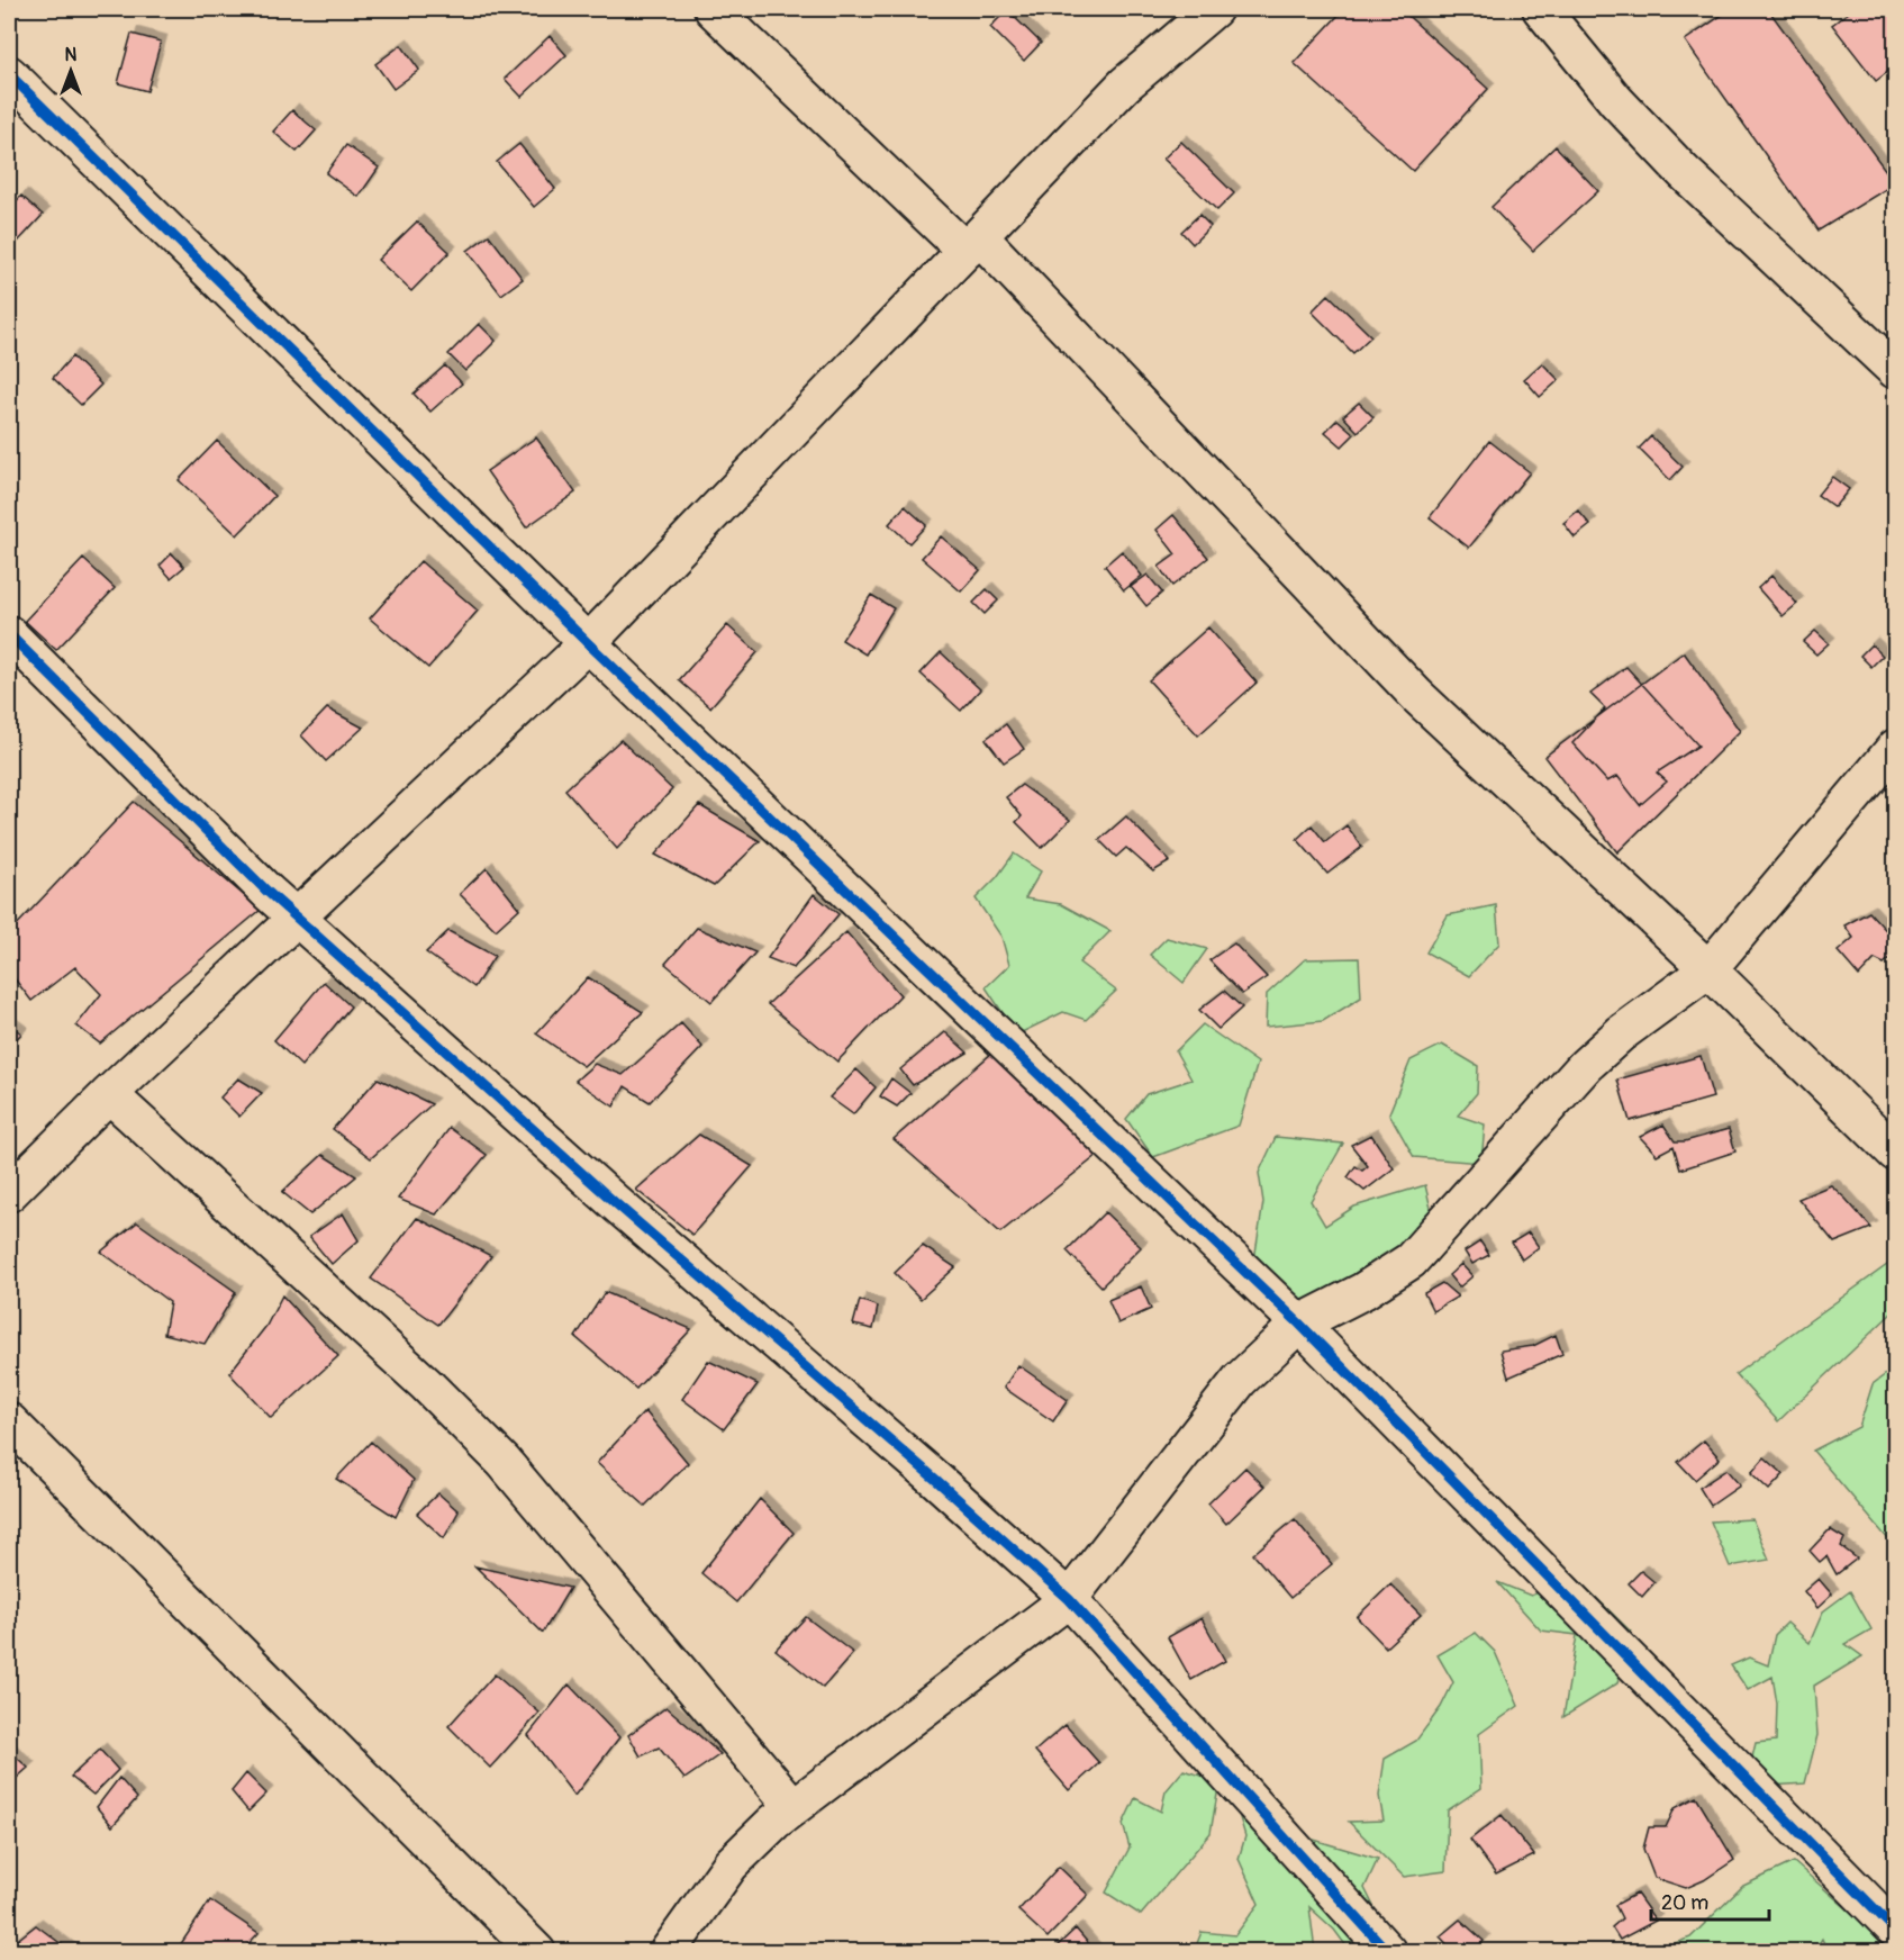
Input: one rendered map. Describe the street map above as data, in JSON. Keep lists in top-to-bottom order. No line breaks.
{"scale_bar":"20 m","north":"top"}
